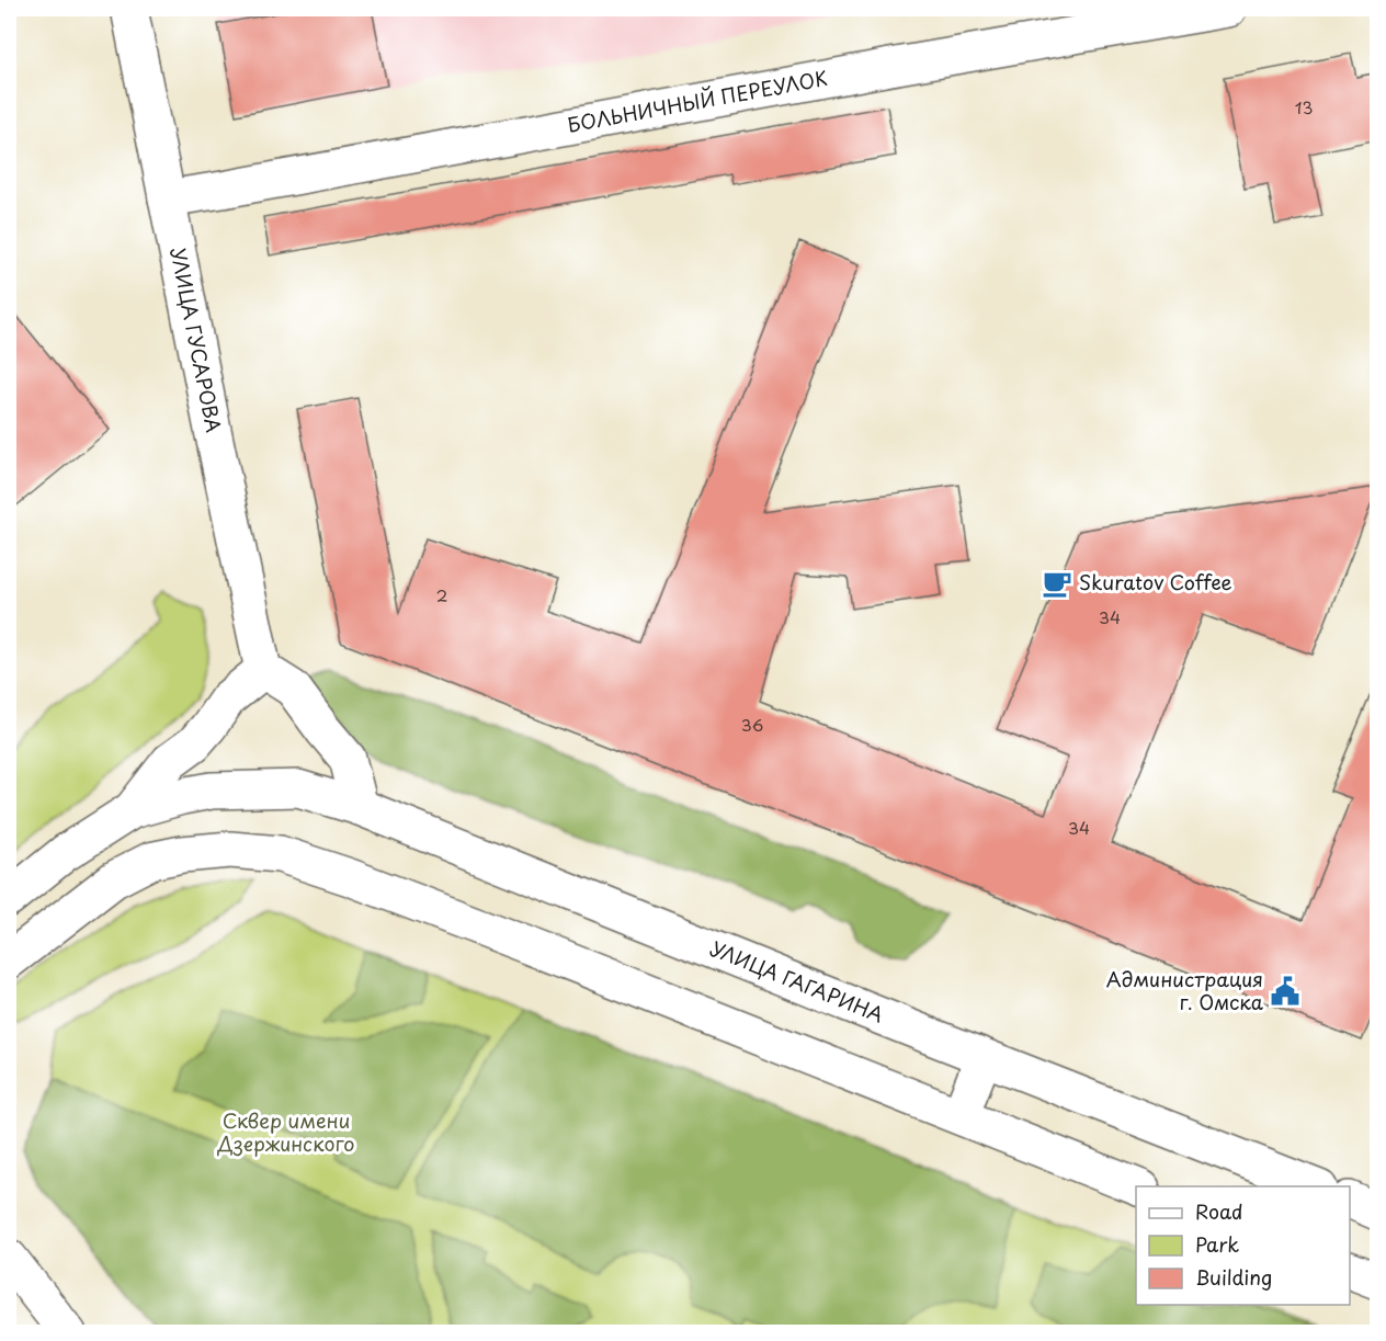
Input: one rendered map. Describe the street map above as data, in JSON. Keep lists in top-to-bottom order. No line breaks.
{"streets":{"main road":["БОЛЬНИЧНЫЙ ПЕРЕУЛОК","УЛИЦА ГУСАРОВА","УЛИЦА ГАГАРИНА"]},"crossings":[["БОЛЬНИЧНЫЙ ПЕРЕУЛОК","УЛИЦА ГУСАРОВА"]],"parks":["Сквер имени Дзержинского"],"places":{"cafe":["Skuratov Coffee"],"public building":["Администрация г. Омска"]},"house_numbers":["13","2","34","36","34"],"legend":["Road","Park","Building"]}
